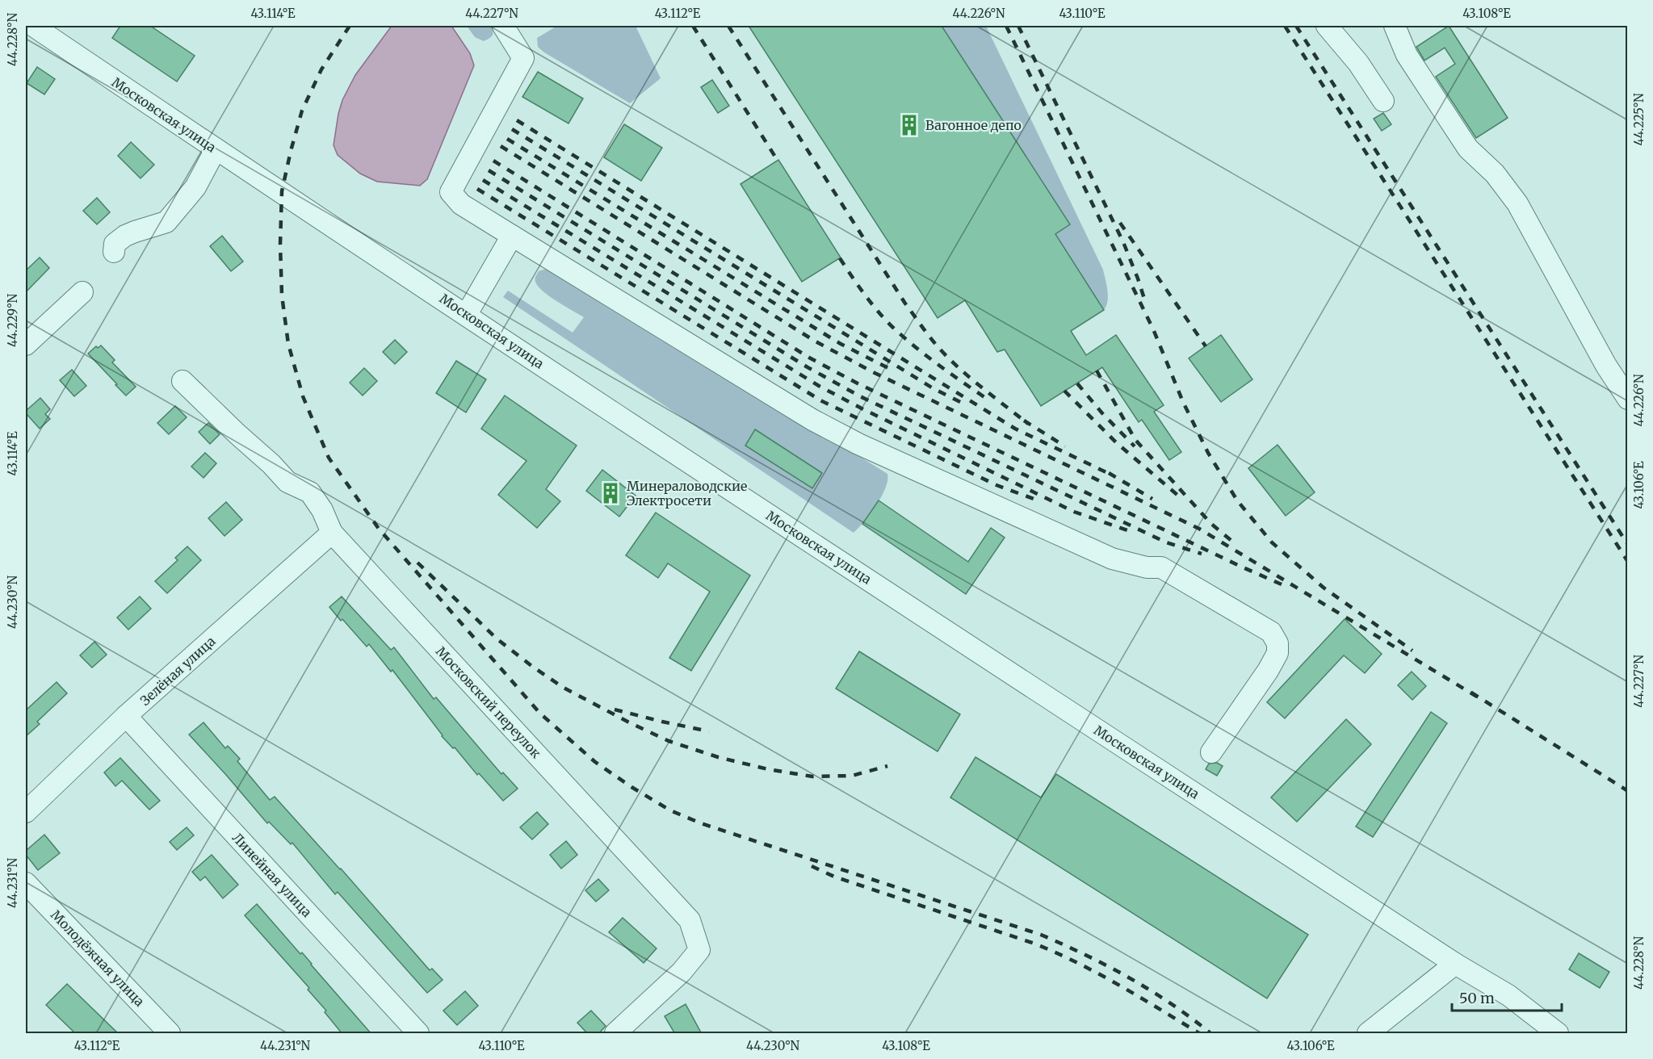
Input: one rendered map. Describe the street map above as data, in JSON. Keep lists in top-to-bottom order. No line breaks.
{"streets":{"street":["Московская улица","Зелёная улица","Московский переулок","Линейная улица","Молодёжная улица"]},"crossings":[["Зелёная улица","Московский переулок"],["Зелёная улица","Линейная улица"]],"places":{"building":["Вагонное депо","Минераловодские Электросети"]},"scale_bar":"50 m","coordinates":["43.114°E","44.227°N","43.112°E","44.226°N","43.110°E","43.108°E","44.228°N","44.225°N","44.229°N","43.106°E","44.230°N","44.231°N"]}
